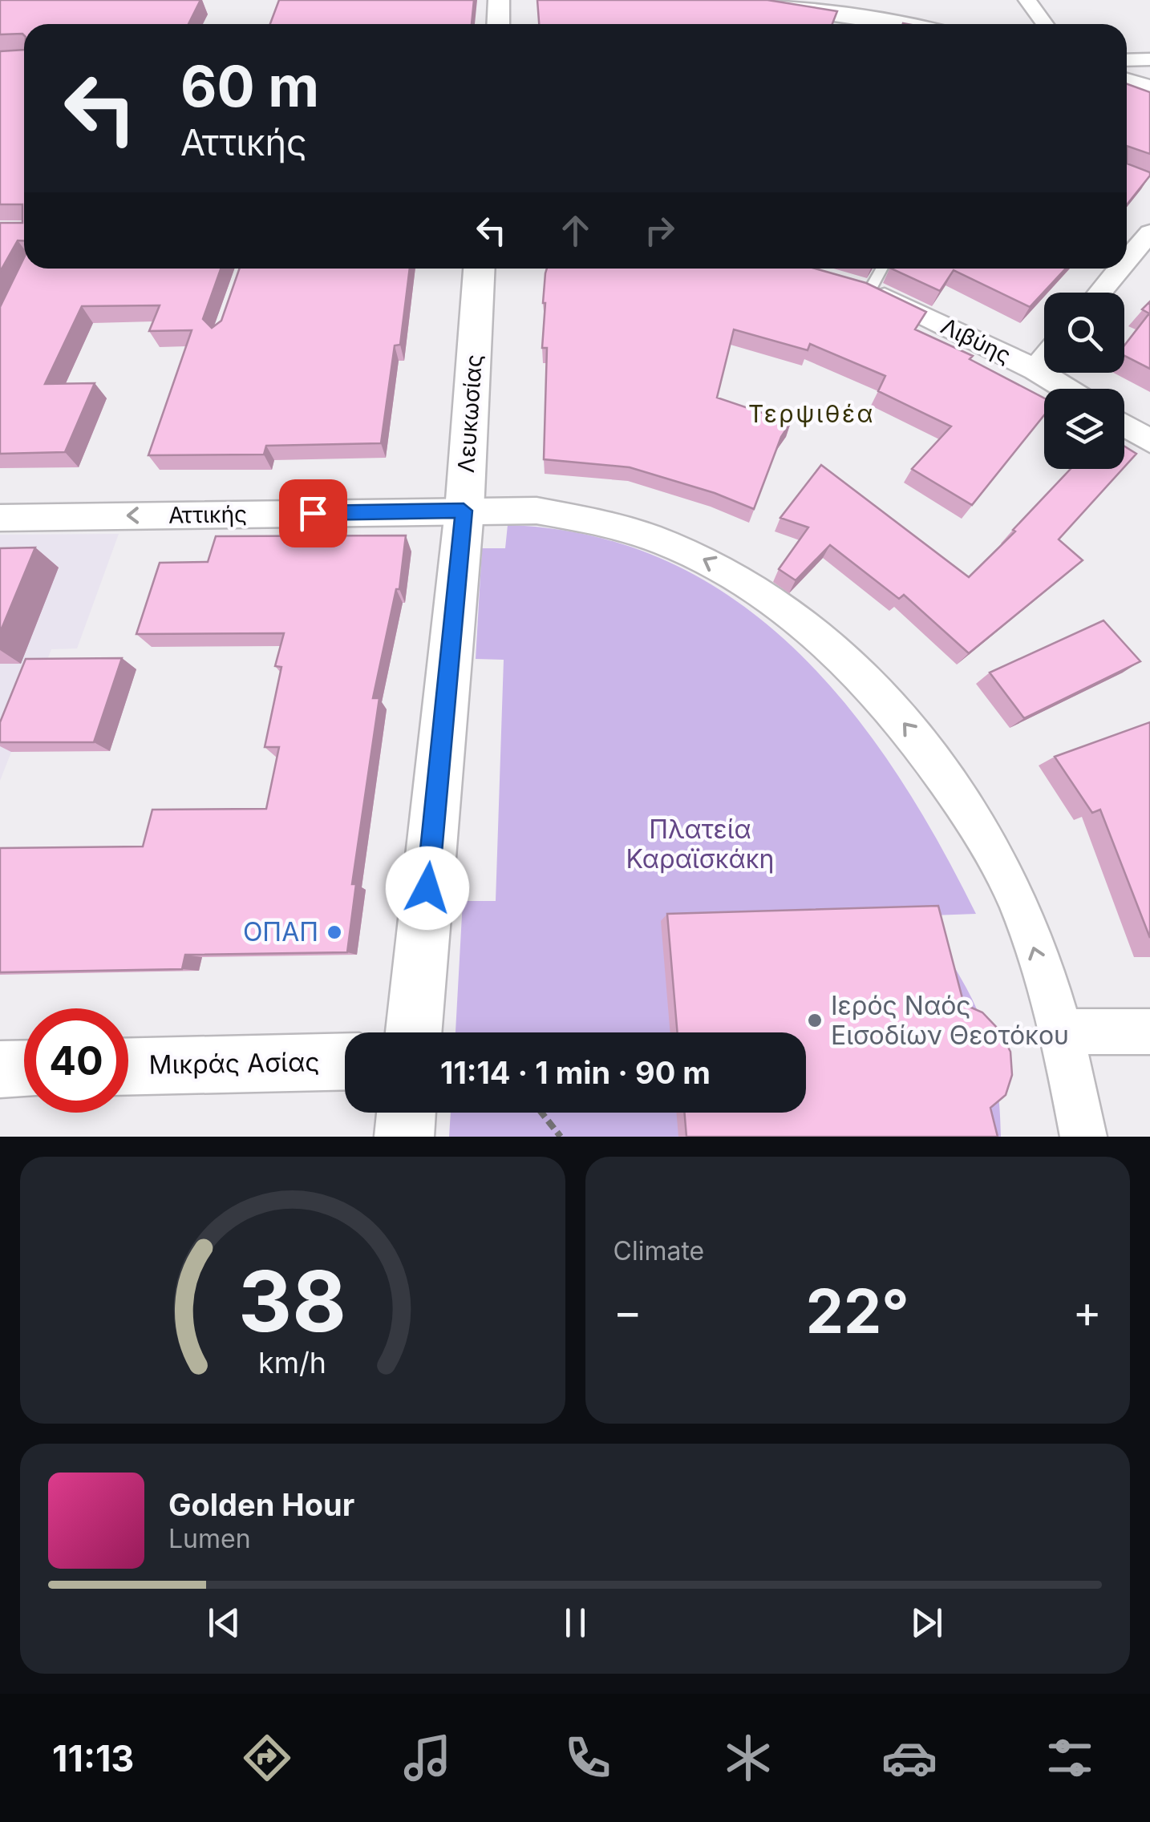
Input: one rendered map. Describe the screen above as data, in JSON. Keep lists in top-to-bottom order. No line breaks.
{"streets":{"street":["Λιβύης","Λευκωσίας","Αττικής","Μικράς Ασίας"]},"crossings":[["Λευκωσίας","Αττικής"]],"one_way":["Αττικής"],"districts":["Τερψιθέα"],"parks":["Πλατεία Καραϊσκάκη"],"places":["ΟΠΑΠ","Ιερός Ναός Εισοδίων Θεοτόκου"],"page":{"turn":["60 m","Αττικής"],"limit":"40","trip":"11:14 · 1 min · 90 m","tile":"Climate","heat":["−","22°","+"],"song":["Golden Hour","Lumen"],"tabs":"11:13","gauge":["38","km/h"]}}
